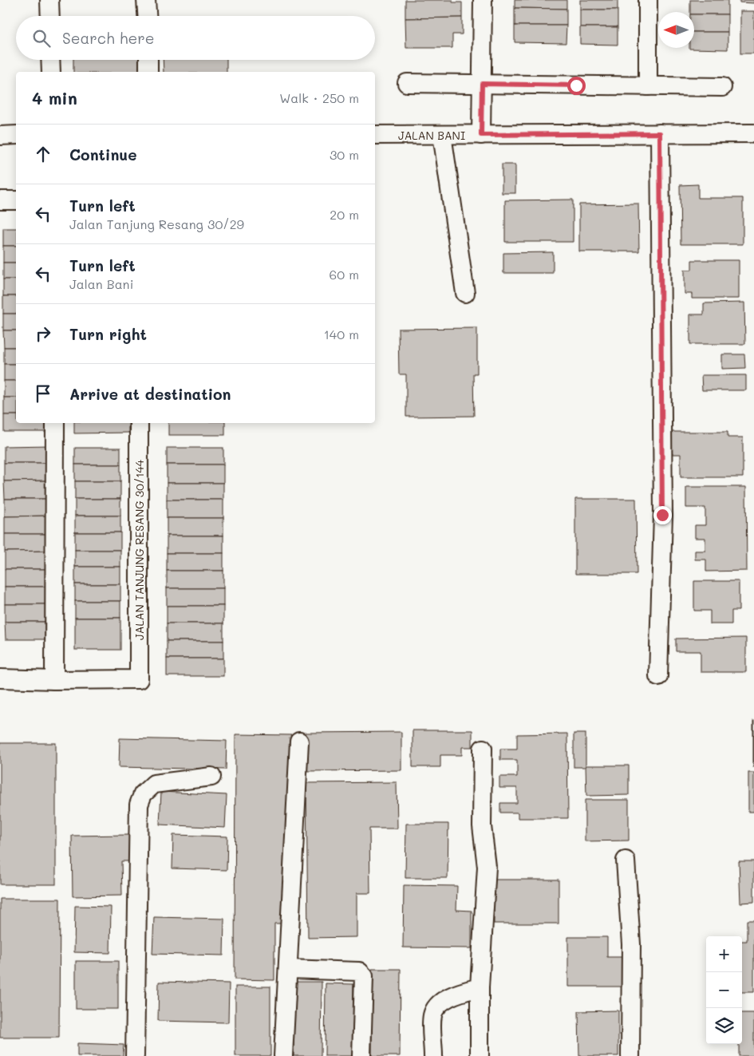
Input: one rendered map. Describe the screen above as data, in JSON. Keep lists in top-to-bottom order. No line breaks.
{"streets":{"street":["JALAN BANI","JALAN TANJUNG RESANG 30/144"]},"north":"left","page":{"search":"Search here","heading":["4 min","Walk · 250 m"],"list":[["Continue","30 m"],["Turn left","Jalan Tanjung Resang 30/29","20 m"],["Turn left","Jalan Bani","60 m"],["Turn right","140 m"],"Arrive at destination"],"map_buttons":["+","−"]}}
